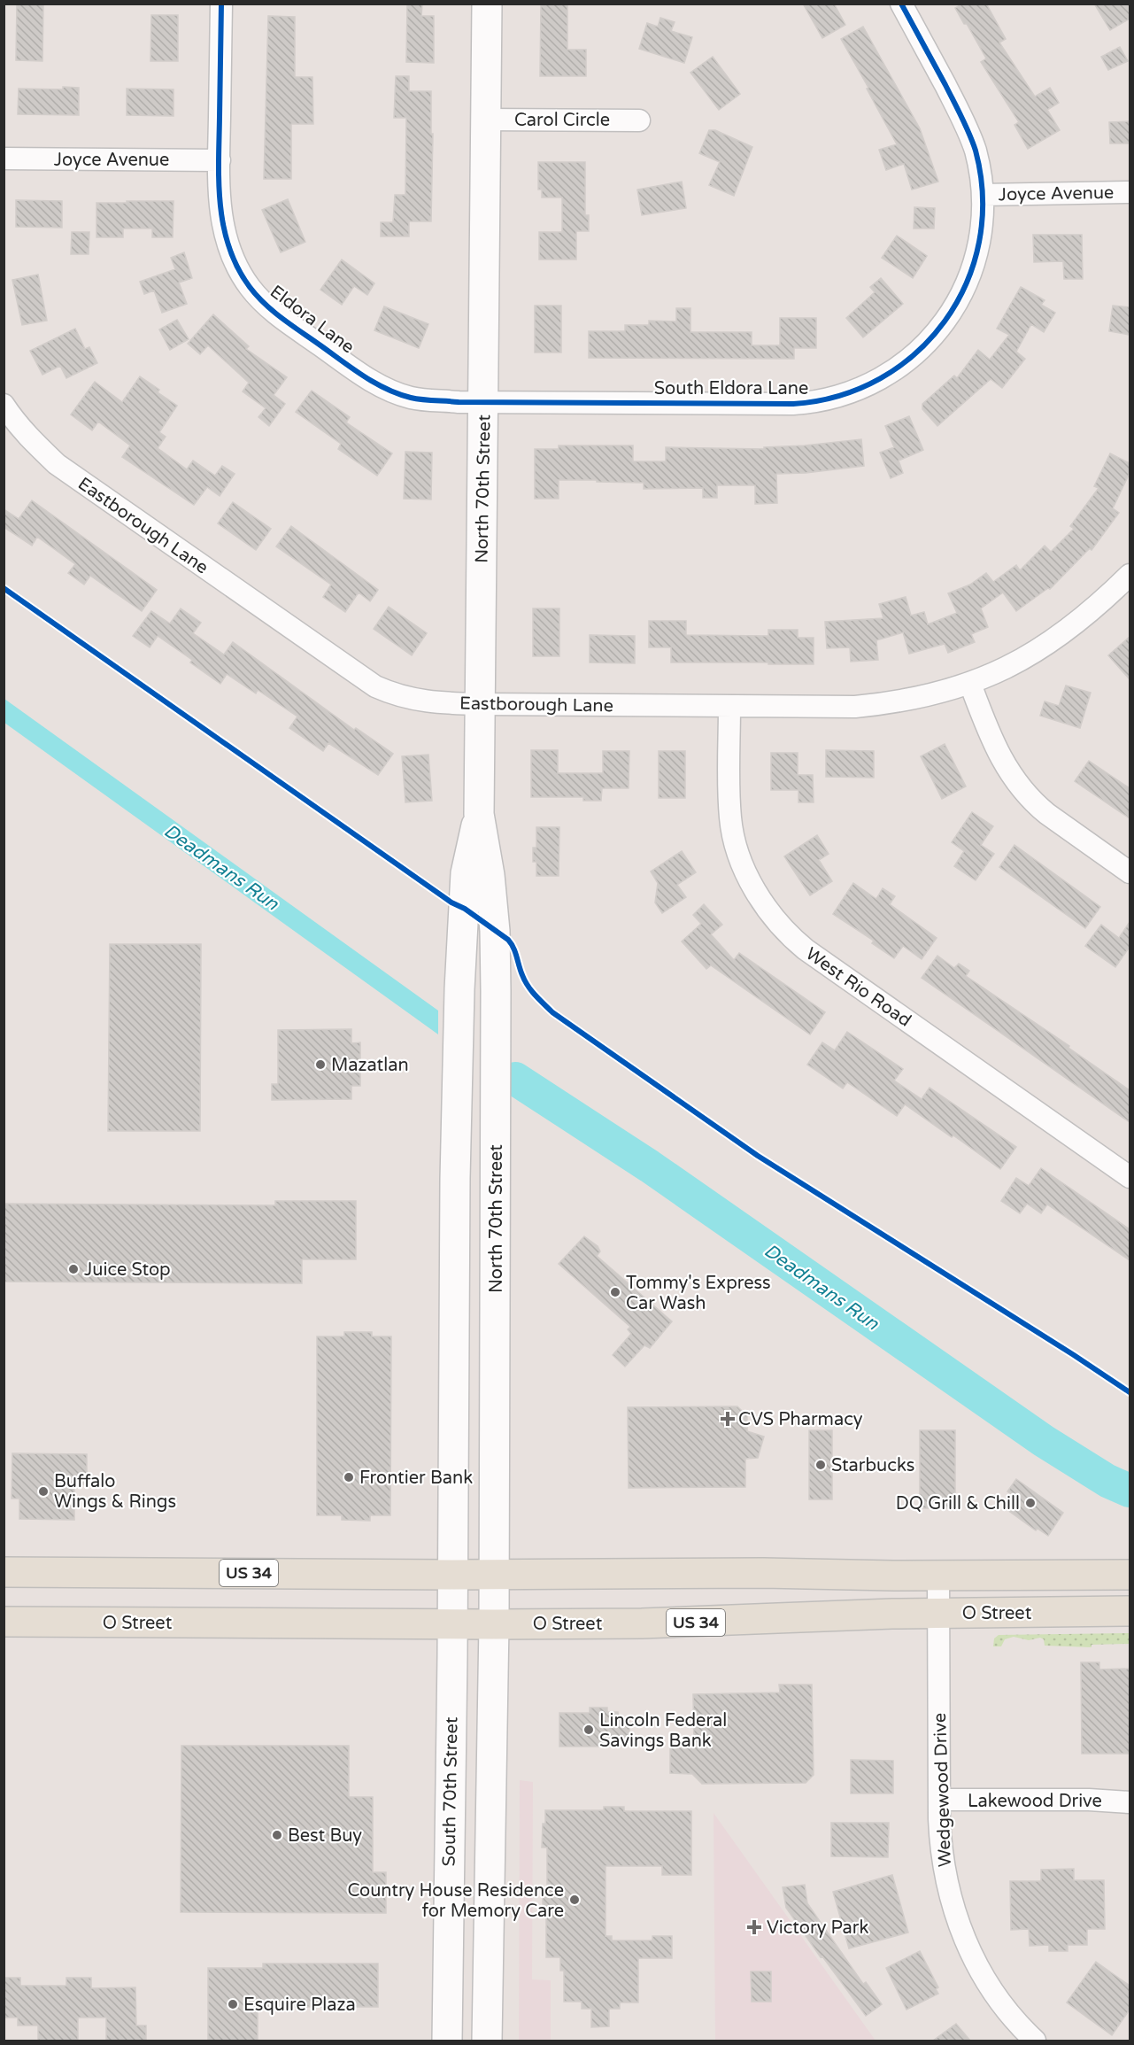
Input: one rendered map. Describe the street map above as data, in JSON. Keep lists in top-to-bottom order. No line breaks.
{"streets":{"main road":["North 70th Street","US 34","O Street","South 70th Street"],"street":["Carol Circle","Joyce Avenue","Eldora Lane","South Eldora Lane","Eastborough Lane","West Rio Road","Wedgewood Drive","Lakewood Drive"]},"crossings":[["Carol Circle","North 70th Street"],["Joyce Avenue","Eldora Lane"],["Joyce Avenue","South Eldora Lane"],["Eldora Lane","South Eldora Lane"],["Eldora Lane","North 70th Street"],["South Eldora Lane","North 70th Street"],["North 70th Street","Eastborough Lane"],["North 70th Street","US 34"],["North 70th Street","O Street"],["North 70th Street","South 70th Street"],["Eastborough Lane","West Rio Road"],["US 34","Wedgewood Drive"],["US 34","South 70th Street"],["O Street","Wedgewood Drive"],["O Street","South 70th Street"],["Wedgewood Drive","Lakewood Drive"]],"water":["Deadmans Run"],"places":{"other":["Mazatlan","Juice Stop","Tommy's Express Car Wash","Starbucks","Frontier Bank","Buffalo Wings & Rings","DQ Grill & Chill","Lincoln Federal Savings Bank","Best Buy","Country House Residence for Memory Care","Esquire Plaza"],"health":["CVS Pharmacy","Victory Park"]}}
